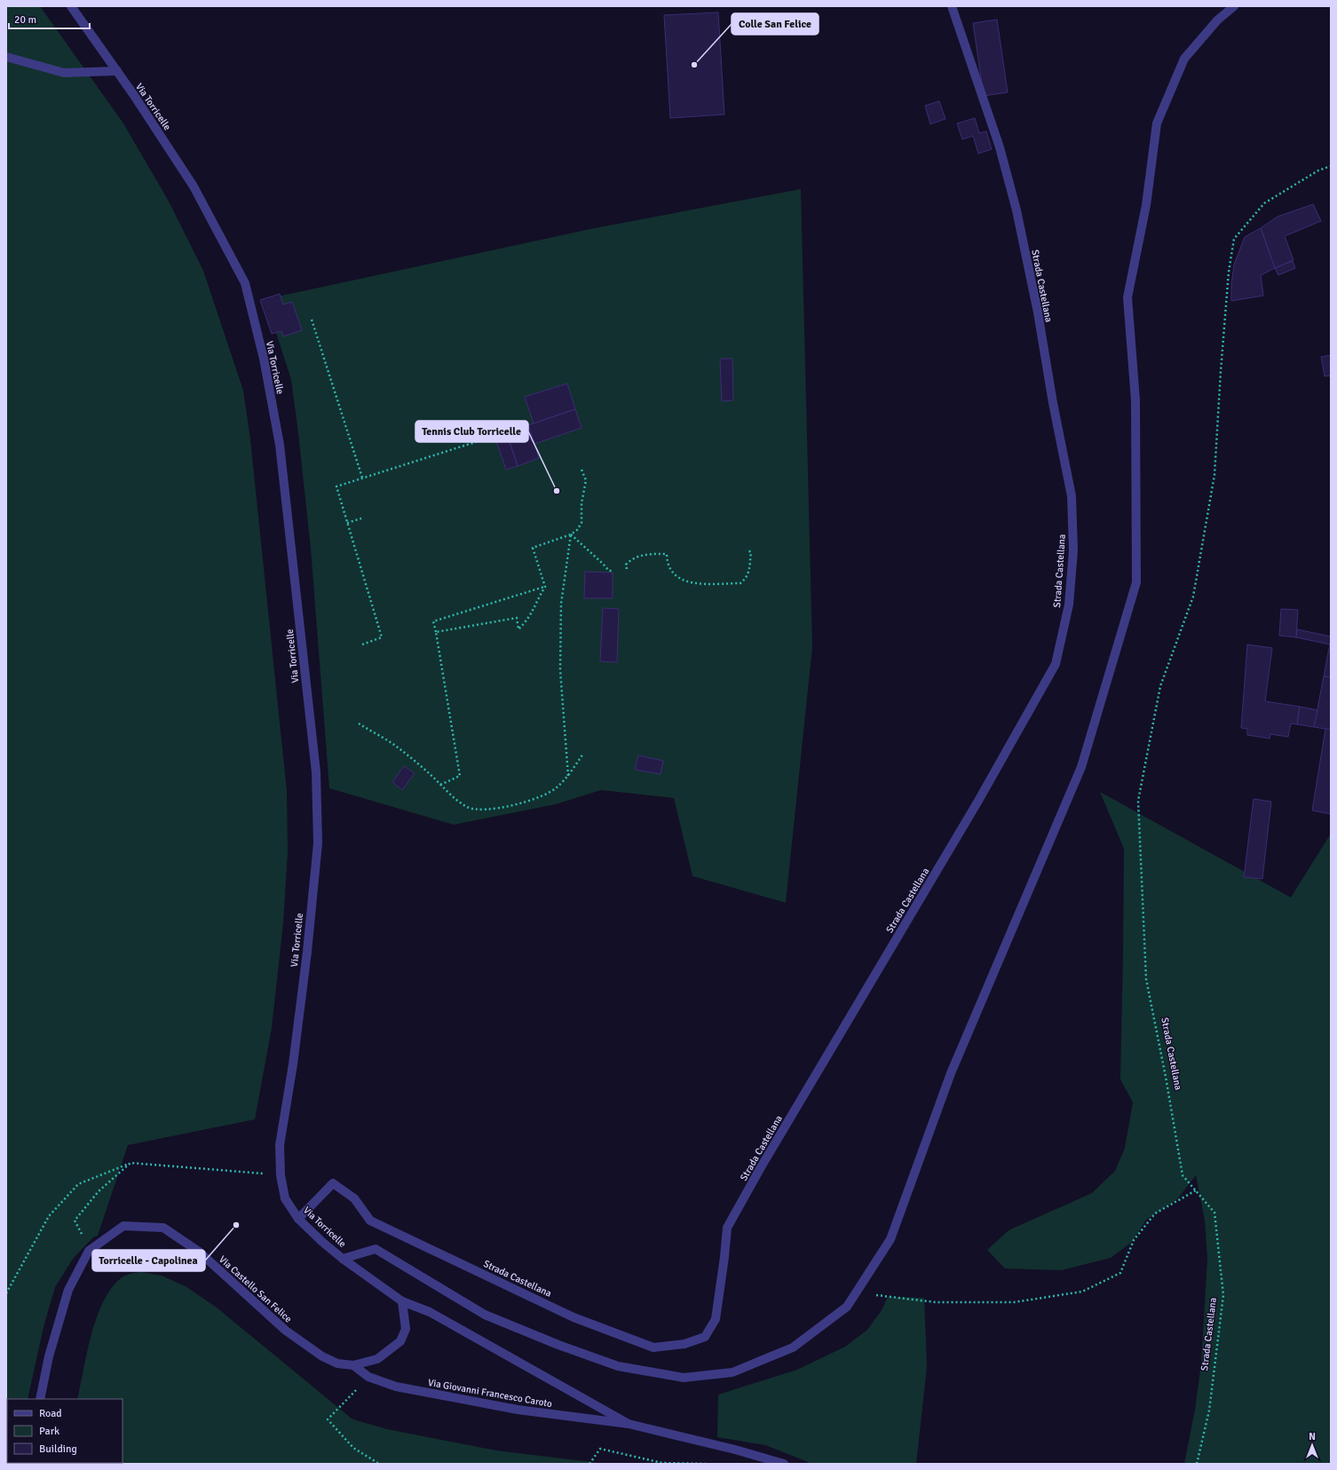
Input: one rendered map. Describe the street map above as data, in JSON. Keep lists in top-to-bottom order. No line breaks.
{"streets":{"street":["Via Torricelle","Strada Castellana","Via Castello San Felice","Via Giovanni Francesco Caroto"]},"crossings":[["Via Torricelle","Strada Castellana"],["Via Torricelle","Via Castello San Felice"],["Via Torricelle","Via Giovanni Francesco Caroto"],["Via Castello San Felice","Via Giovanni Francesco Caroto"]],"places":["Colle San Felice","Tennis Club Torricelle","Torricelle - Capolinea"],"legend":["Road","Park","Building"],"scale_bar":"20 m","north":"top"}
